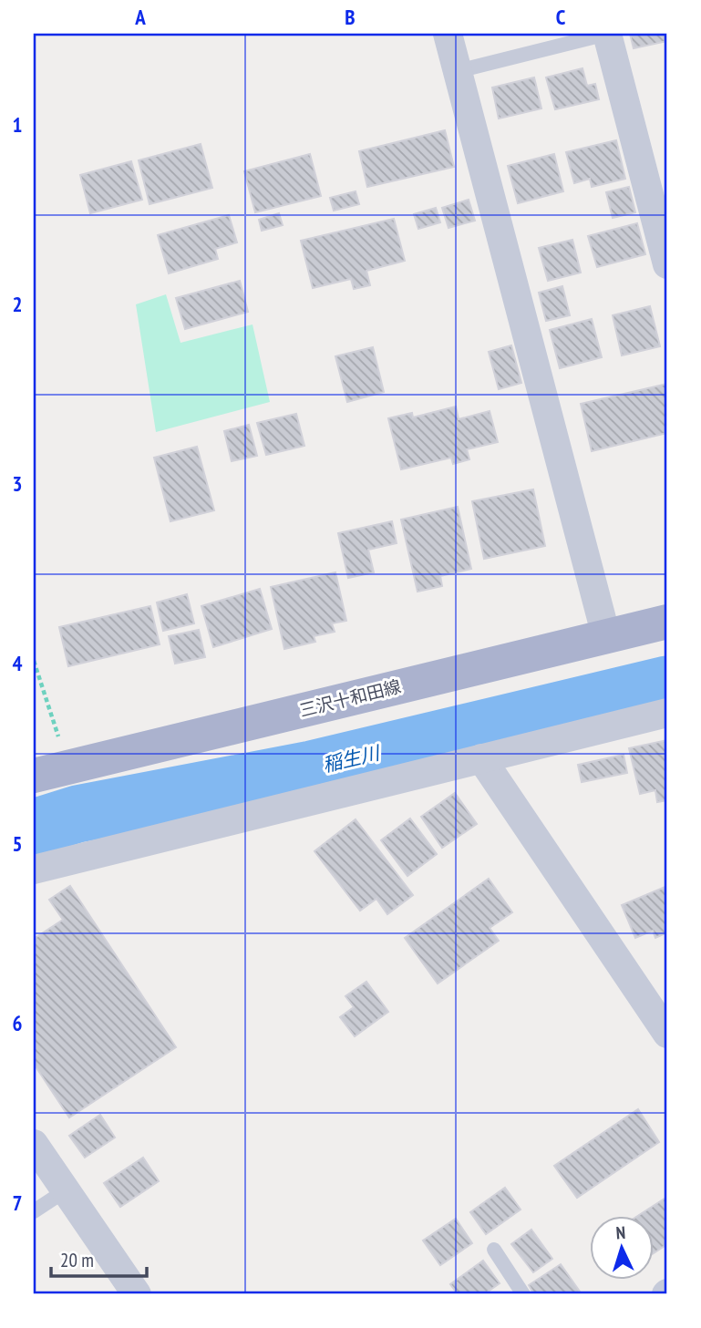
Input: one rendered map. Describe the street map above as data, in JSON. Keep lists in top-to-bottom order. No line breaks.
{"streets":{"main road":["三沢十和田線"]},"water":["稲生川"],"scale_bar":"20 m","north":"top","grid":{"columns":["A","B","C"],"rows":["1","2","3","4","5","6","7"]}}
